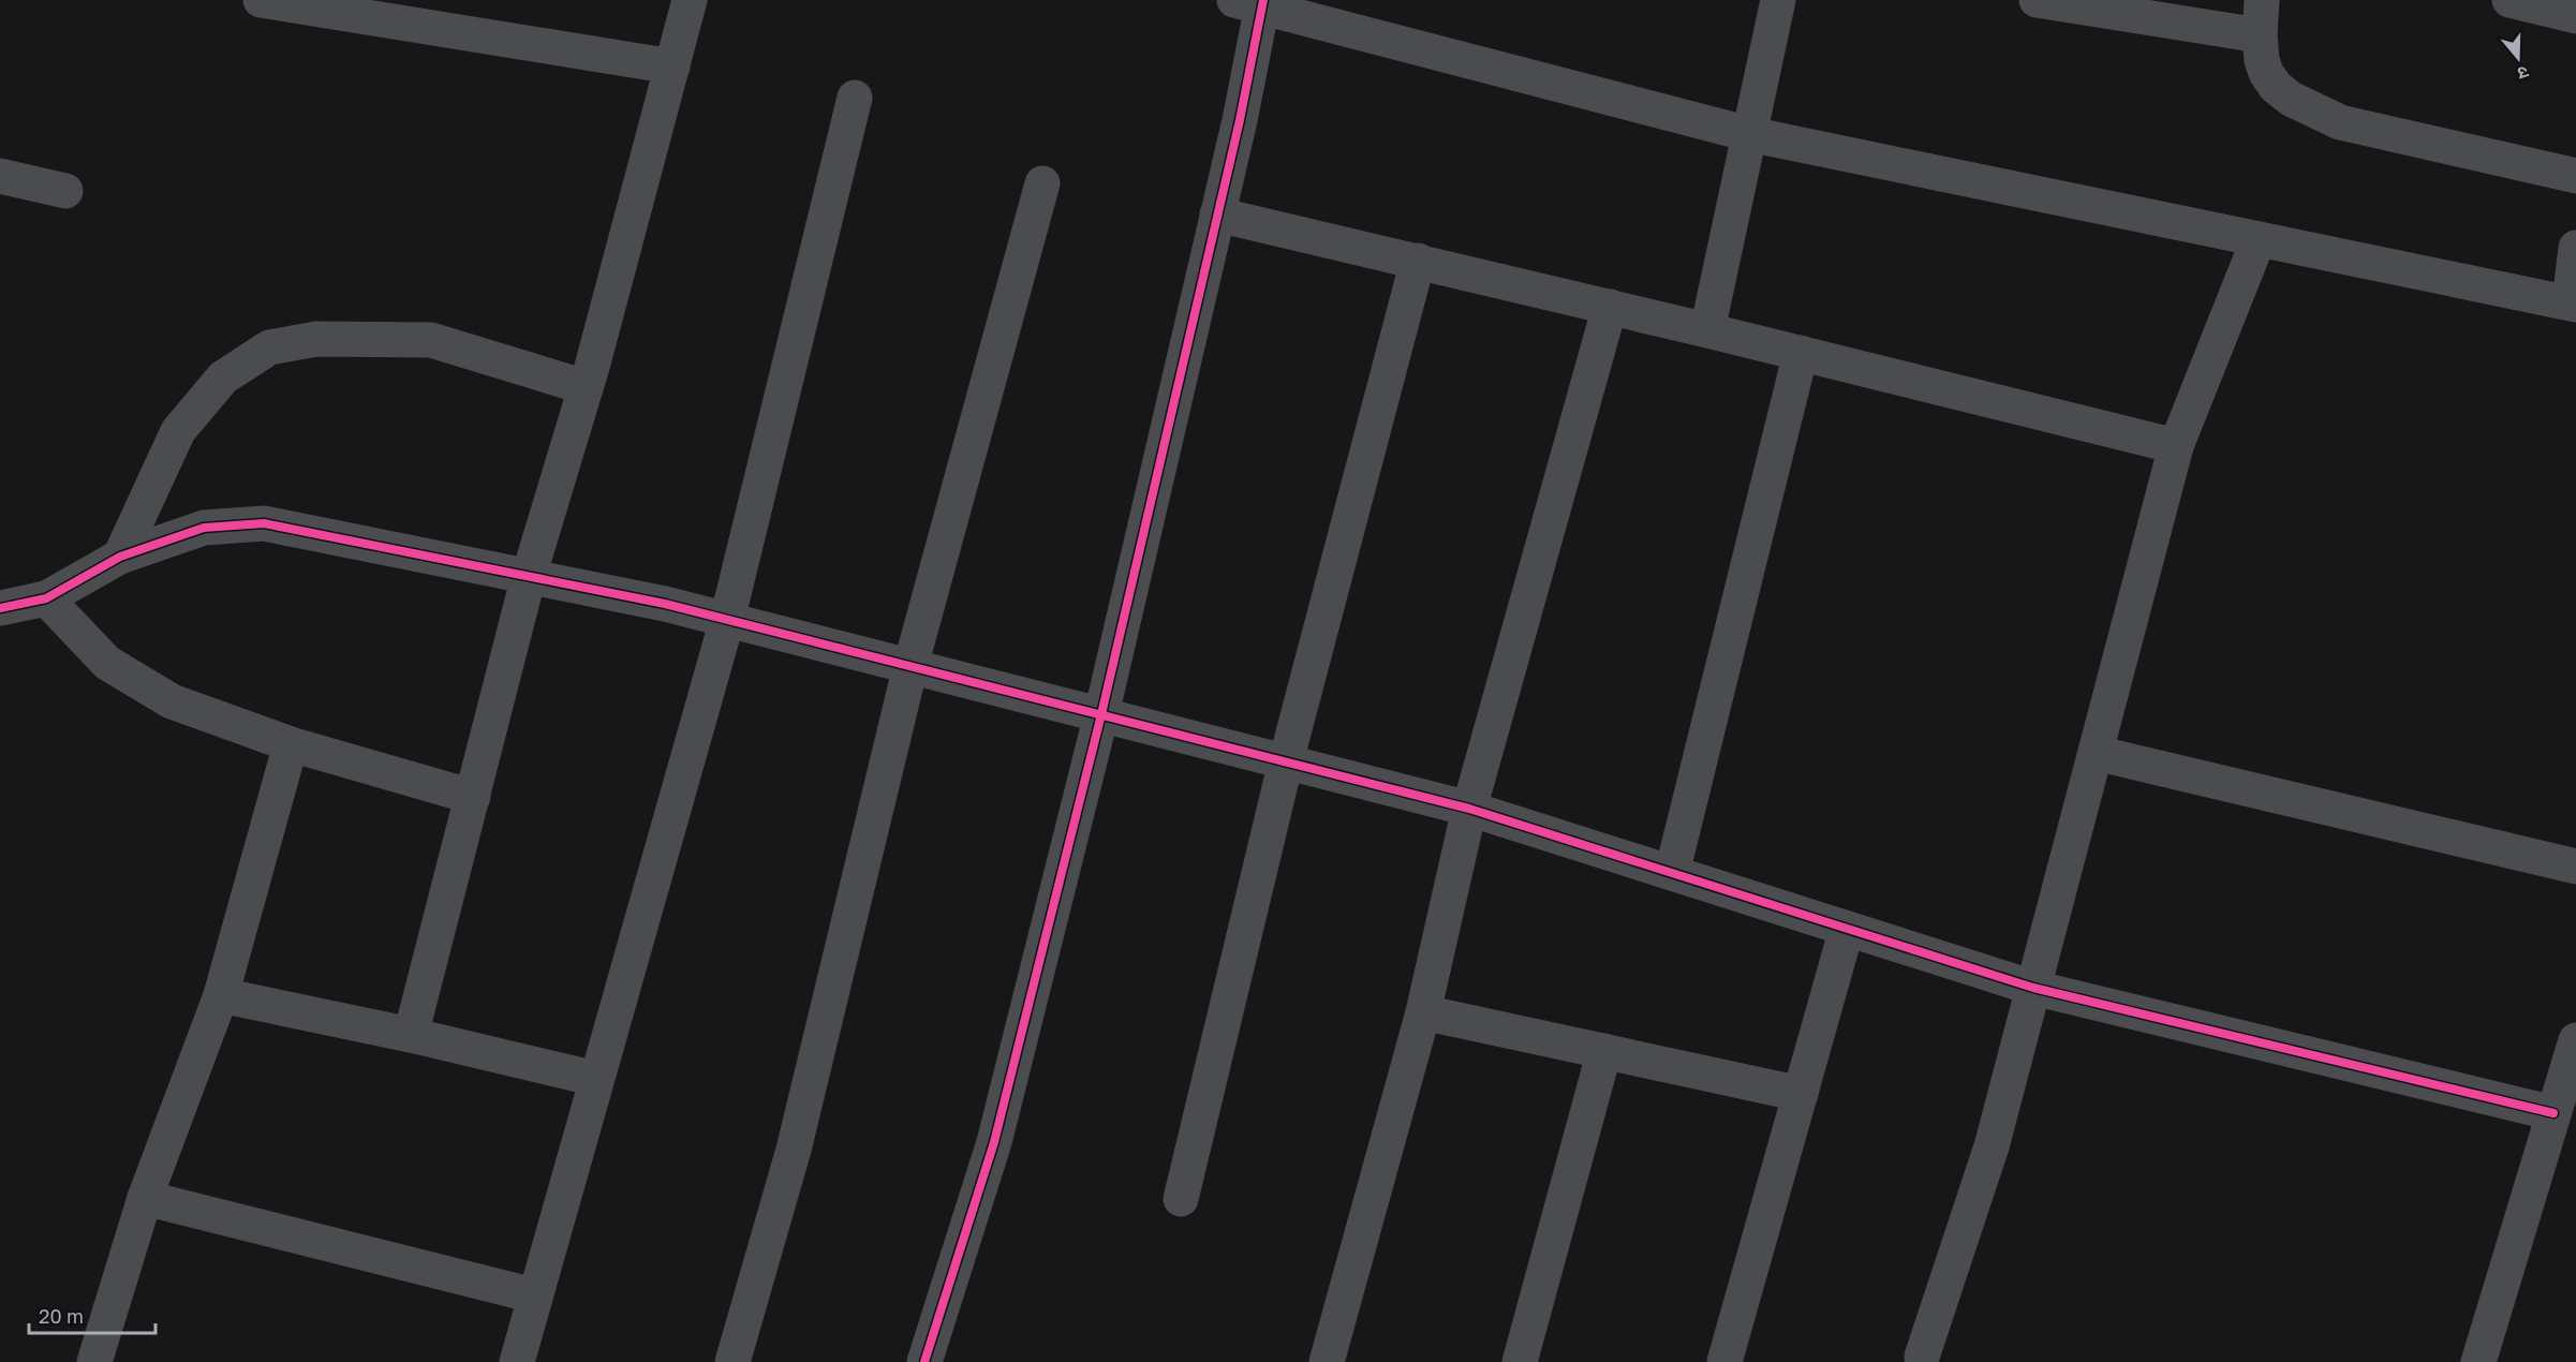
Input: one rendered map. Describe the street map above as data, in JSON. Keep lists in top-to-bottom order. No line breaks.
{"scale_bar":"20 m","north":"bottom"}
